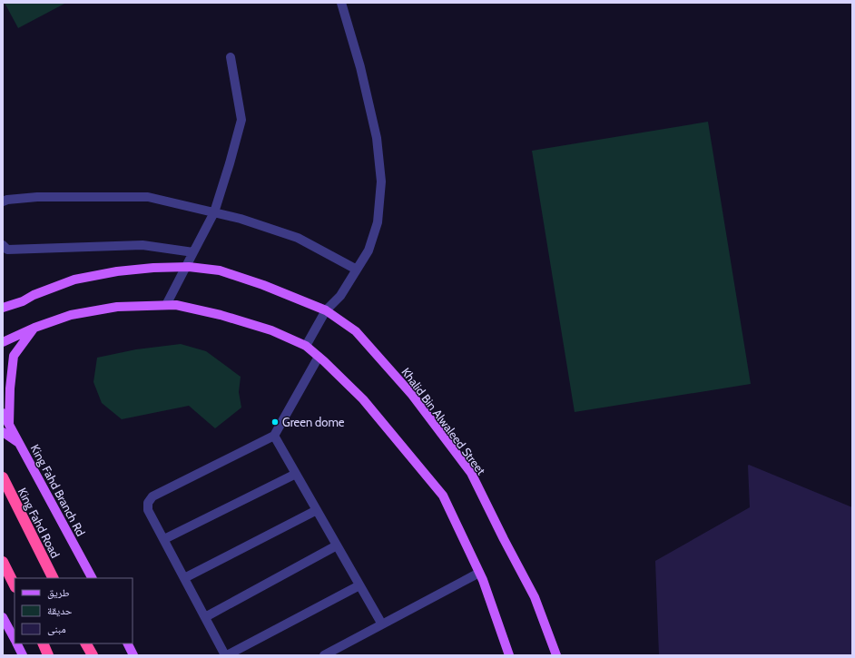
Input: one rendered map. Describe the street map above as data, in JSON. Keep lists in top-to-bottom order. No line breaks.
{"streets":{"highway":["King Fahd Road"],"main road":["Khalid Bin Alwaleed Street","King Fahd Branch Rd"]},"places":["Green dome"],"legend":["طريق","حديقة","مبنى"]}
